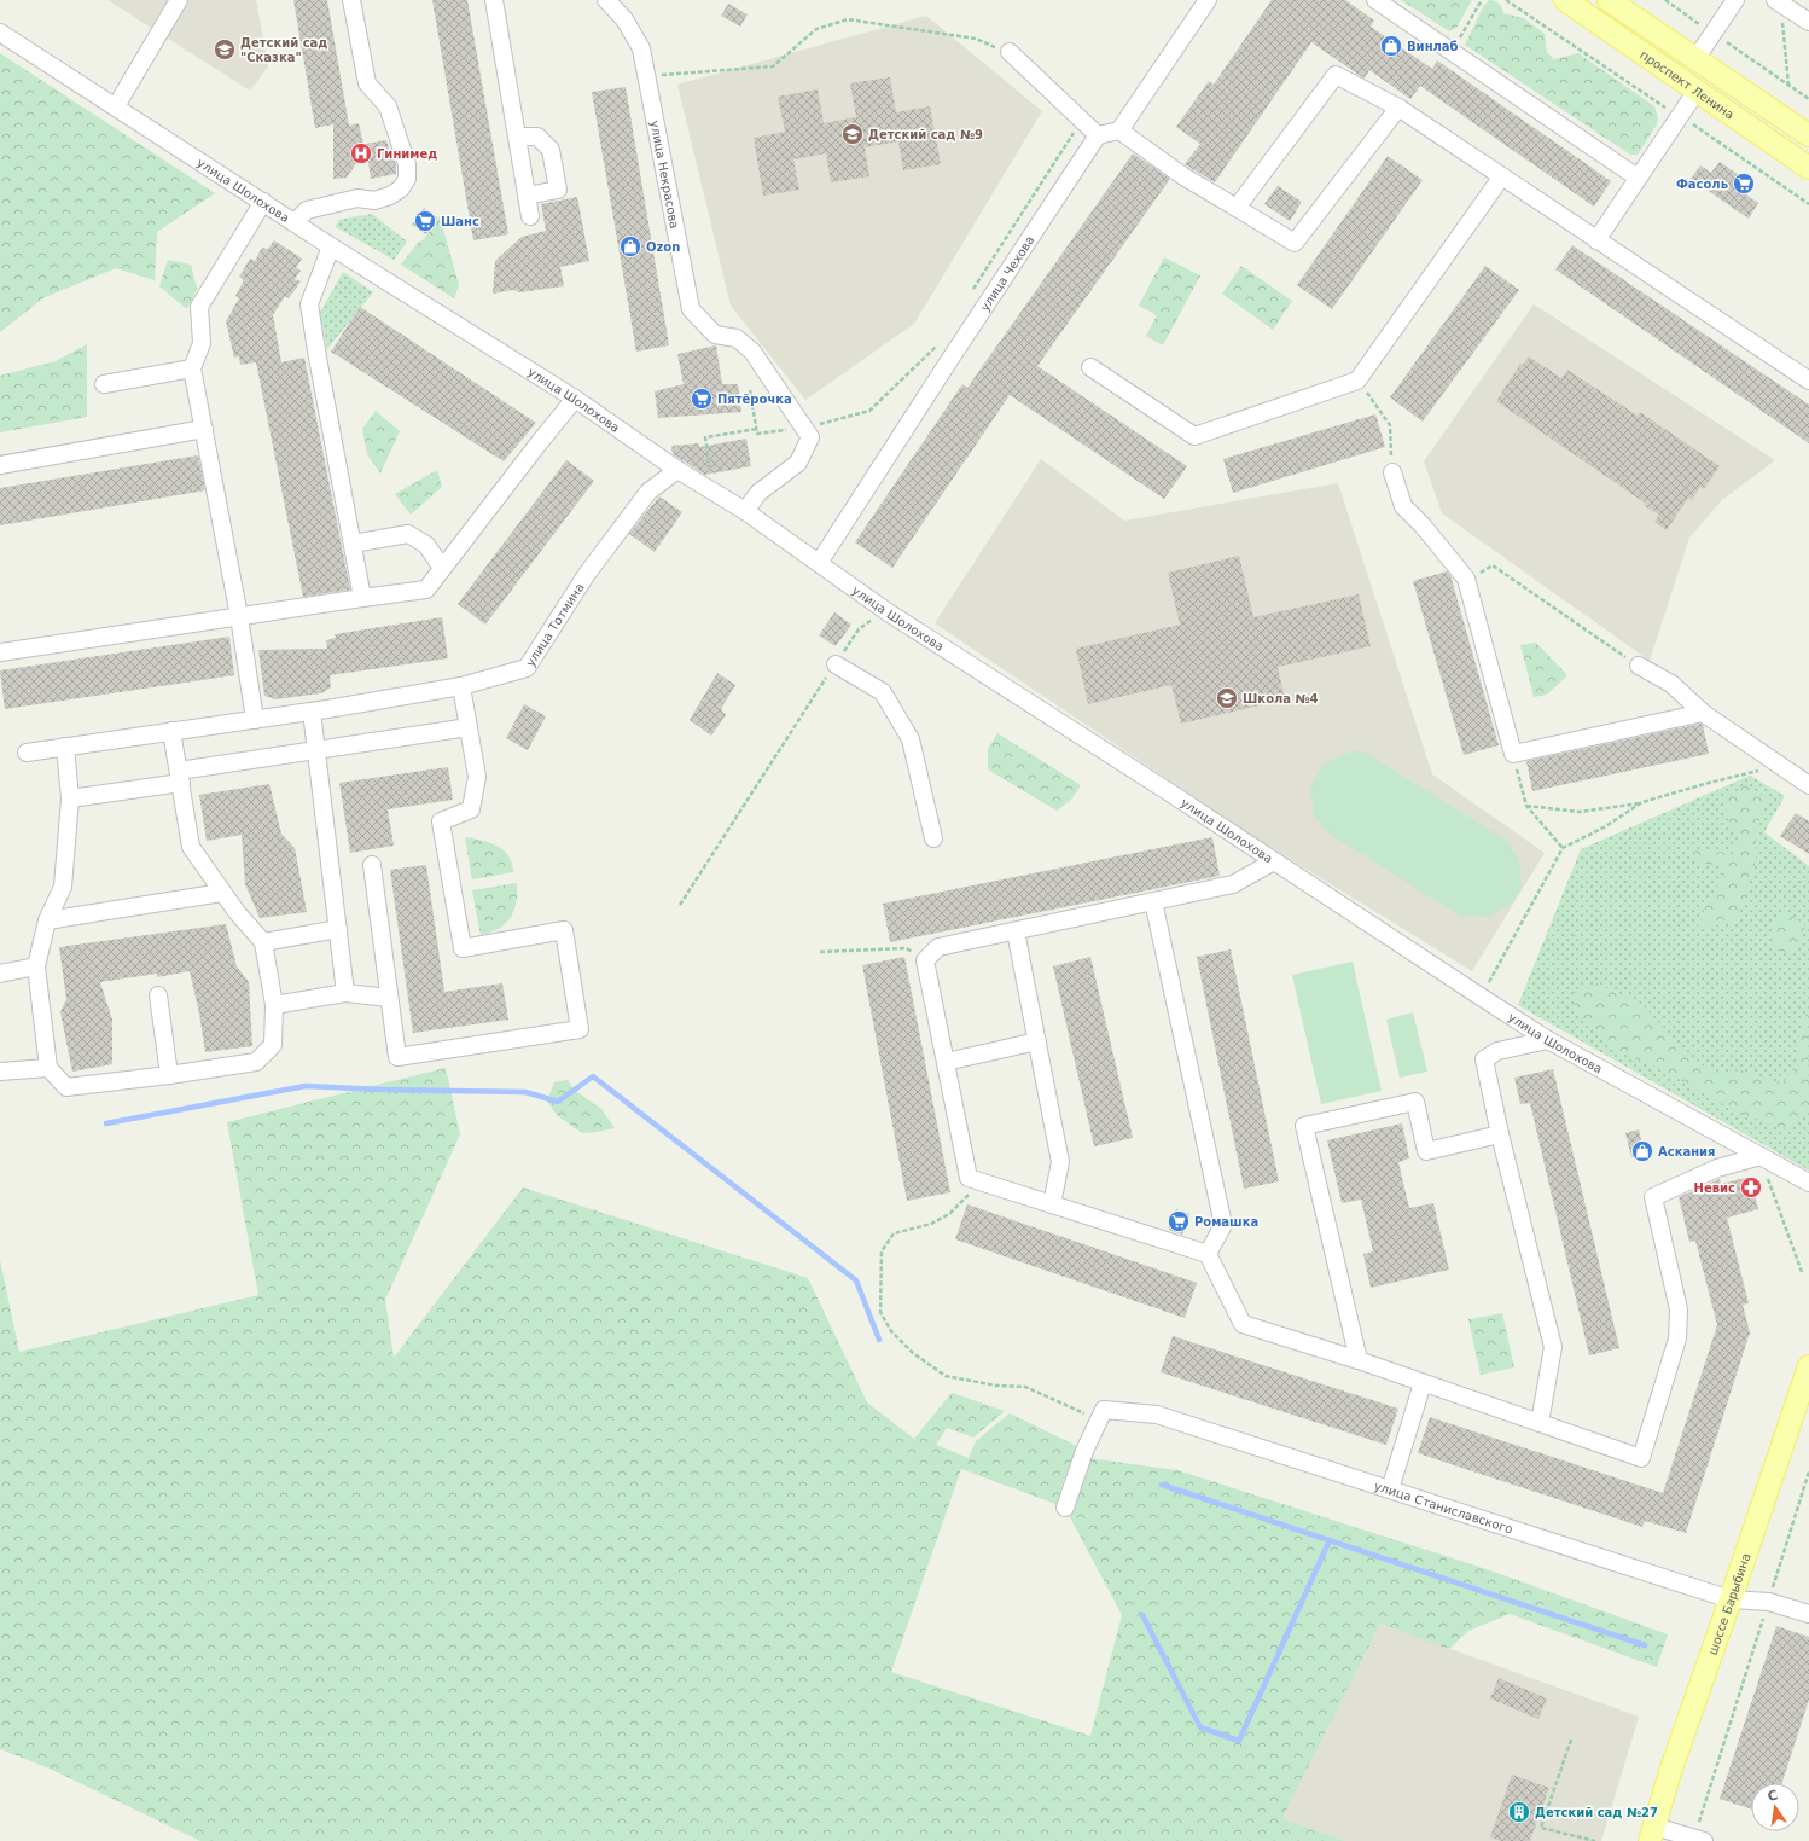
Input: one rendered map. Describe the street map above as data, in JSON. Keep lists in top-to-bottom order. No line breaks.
{"streets":{"main road":["проспект Ленина","шоссе Барыбина"],"street":["улица Некрасова","улица Шолохова","улица Чехова","улица Тотмина","улица Станиславского"]},"crossings":[["улица Шолохова","улица Чехова"],["улица Шолохова","улица Тотмина"],["улица Станиславского","шоссе Барыбина"]],"places":{"shop":["Винлаб","Ozon","Аскания"],"school or university":["Детский сад \"Сказка\"","Детский сад №9","Школа №4"],"hospital":["Гинимед"],"supermarket":["Фасоль","Шанс","Пятёрочка","Ромашка"],"pharmacy":["Невис"],"building":["Детский сад №27"]},"north":"top"}
